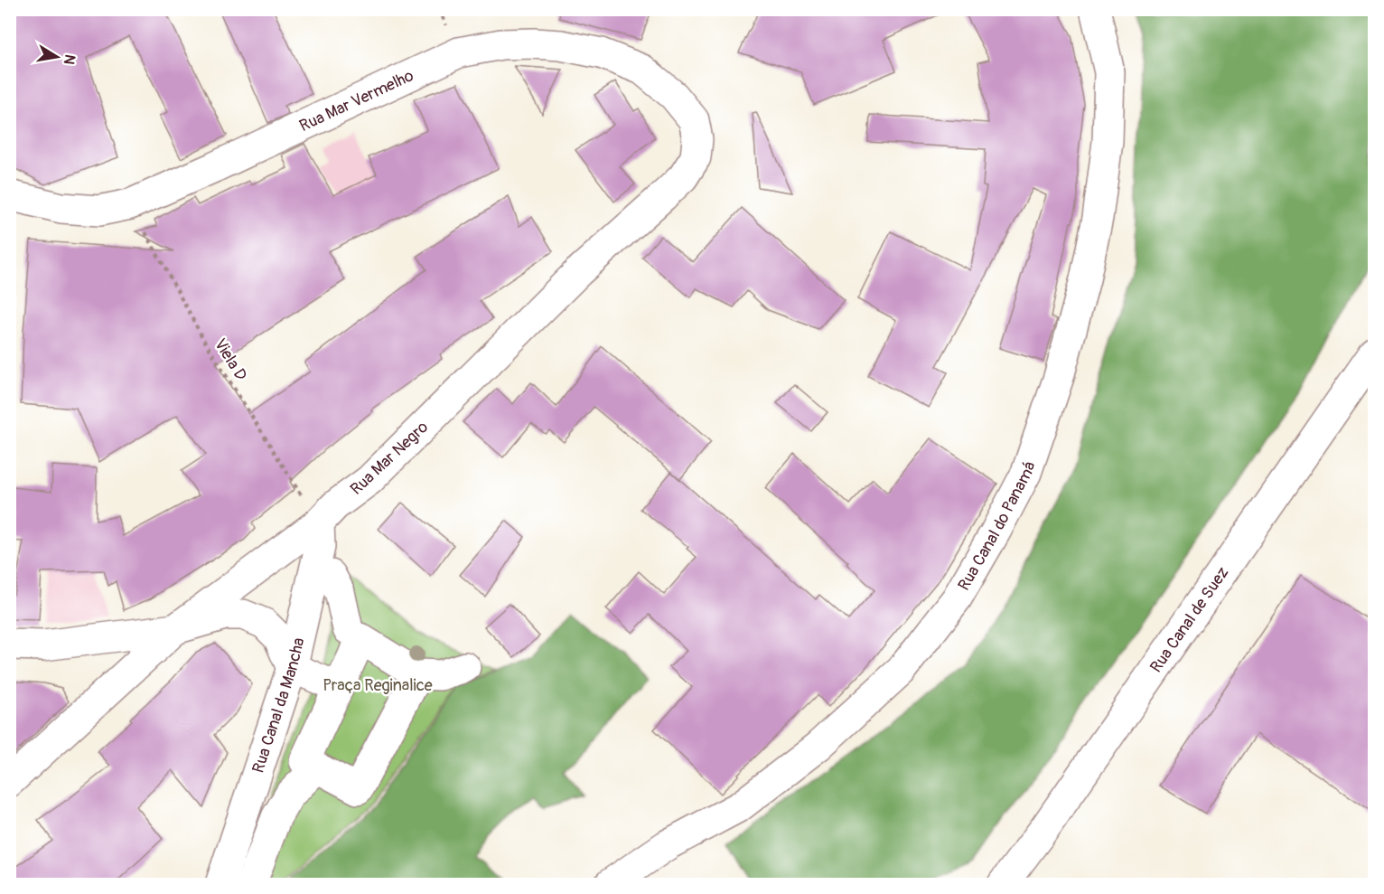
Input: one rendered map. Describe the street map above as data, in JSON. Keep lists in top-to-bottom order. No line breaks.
{"streets":{"street":["Rua Mar Vermelho","Rua Mar Negro","Rua Canal do Panamá","Rua Canal de Suez","Rua Canal da Mancha"],"path":["Viela D"]},"crossings":[["Rua Mar Vermelho","Viela D"],["Rua Mar Vermelho","Rua Mar Negro"],["Viela D","Rua Mar Negro"],["Viela D","Rua Canal da Mancha"],["Rua Mar Negro","Rua Canal da Mancha"]],"parks":["Praça Reginalice"],"north":"right"}
